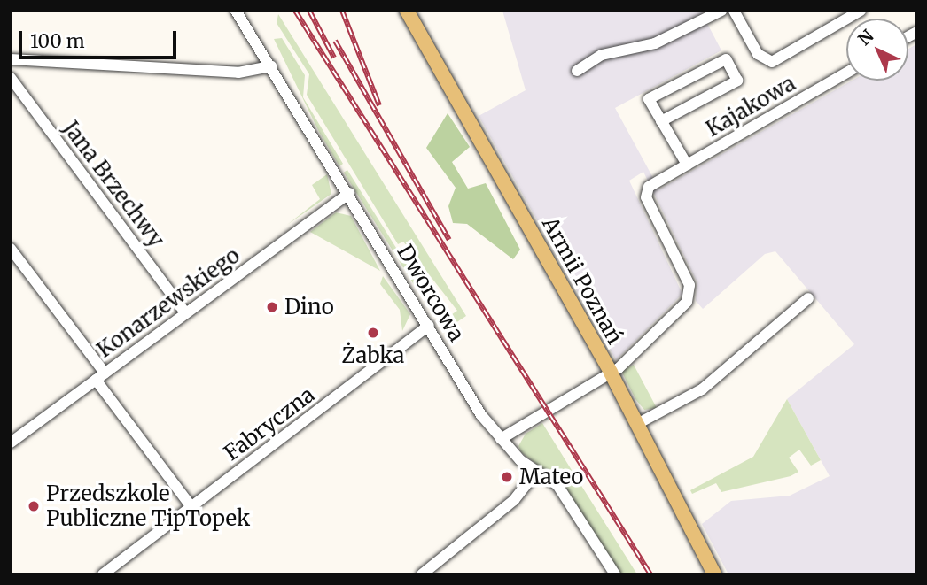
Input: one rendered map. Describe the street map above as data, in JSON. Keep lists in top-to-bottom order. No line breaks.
{"streets":{"main road":["Armii Poznań"],"street":["Kajakowa","Jana Brzechwy","Dworcowa","Konarzewskiego","Fabryczna"]},"crossings":[["Kajakowa","Armii Poznań"],["Jana Brzechwy","Konarzewskiego"],["Dworcowa","Konarzewskiego"],["Dworcowa","Fabryczna"]],"places":["Dino","Żabka","Mateo","Przedszkole Publiczne TipTopek"],"scale_bar":"100 m","north":"top left"}
